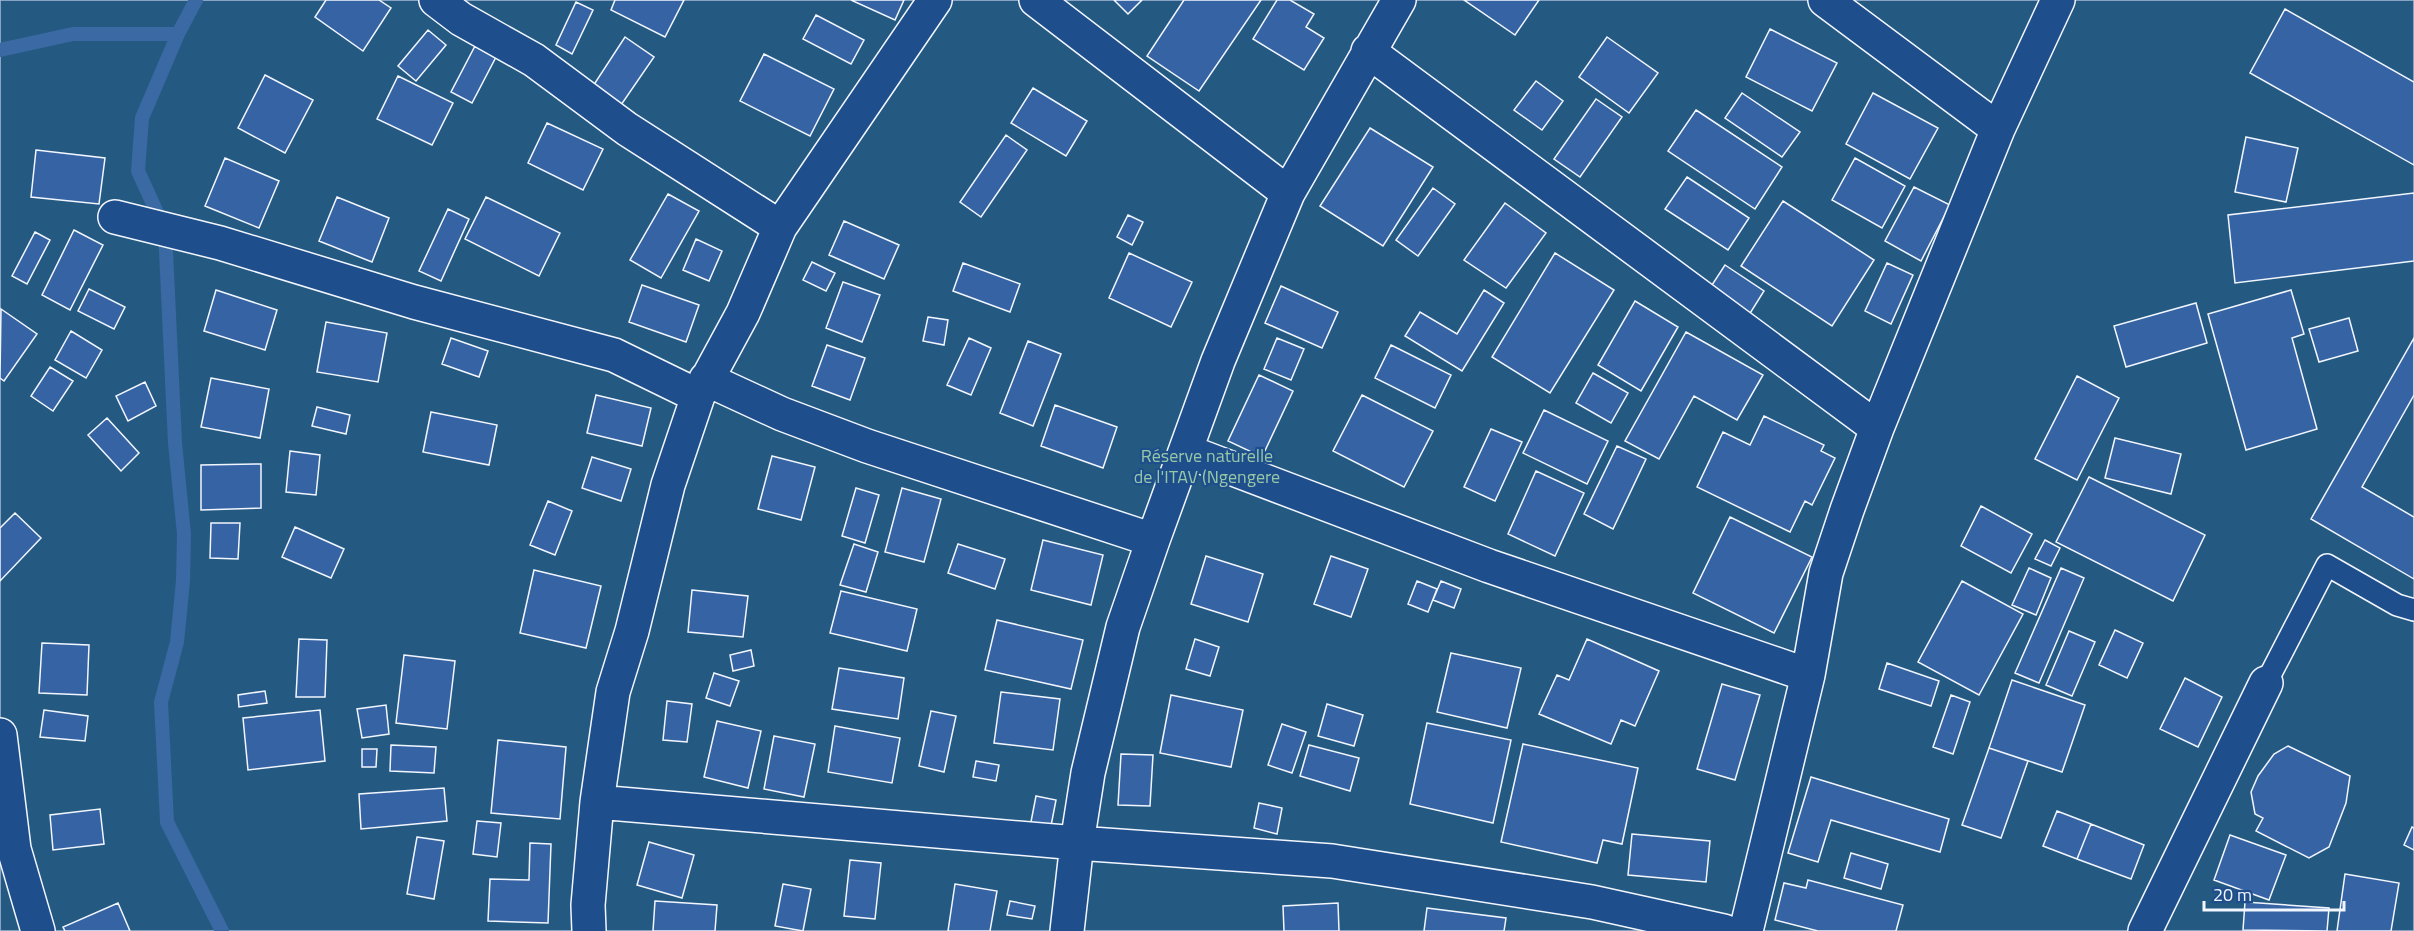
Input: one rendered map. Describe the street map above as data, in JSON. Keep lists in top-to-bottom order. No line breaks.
{"parks":["Réserve naturelle de l'ITAV (Ngengere"],"scale_bar":"20 m"}
